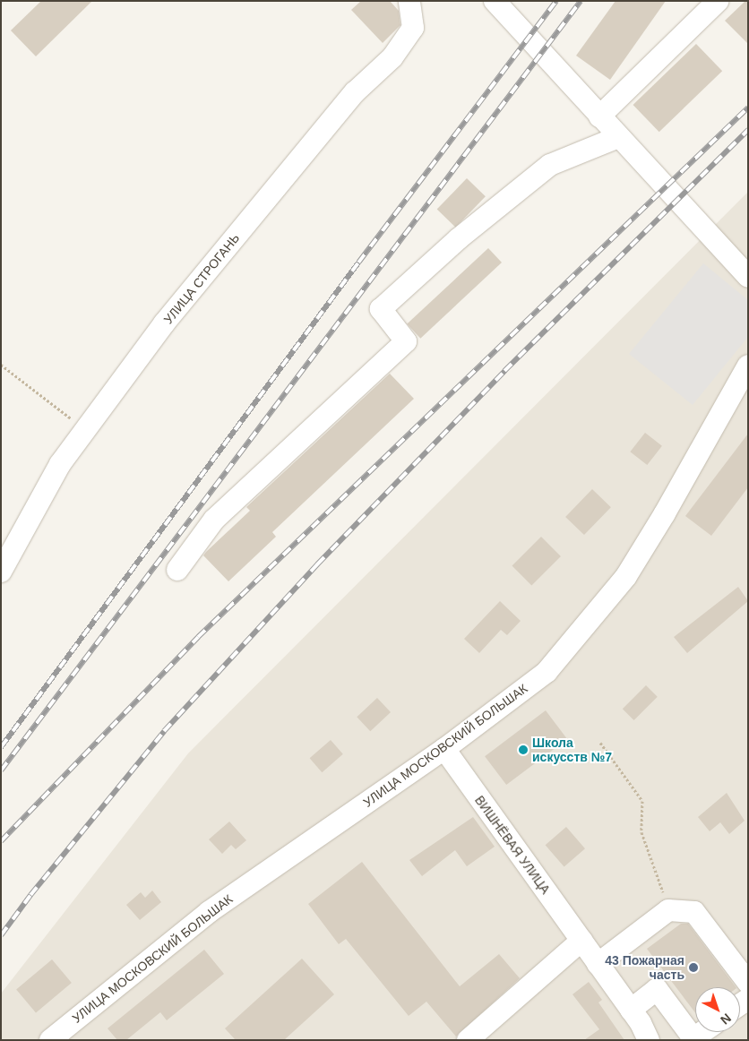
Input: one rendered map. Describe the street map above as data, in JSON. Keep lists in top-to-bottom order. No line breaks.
{"streets":{"street":["УЛИЦА СТРОГАНЬ","УЛИЦА МОСКОВСКИЙ БОЛЬШАК","ВИШНЁВАЯ УЛИЦА"]},"crossings":[["УЛИЦА МОСКОВСКИЙ БОЛЬШАК","ВИШНЁВАЯ УЛИЦА"]],"places":["Школа искусств №7","43 Пожарная часть"],"north":"bottom right"}
